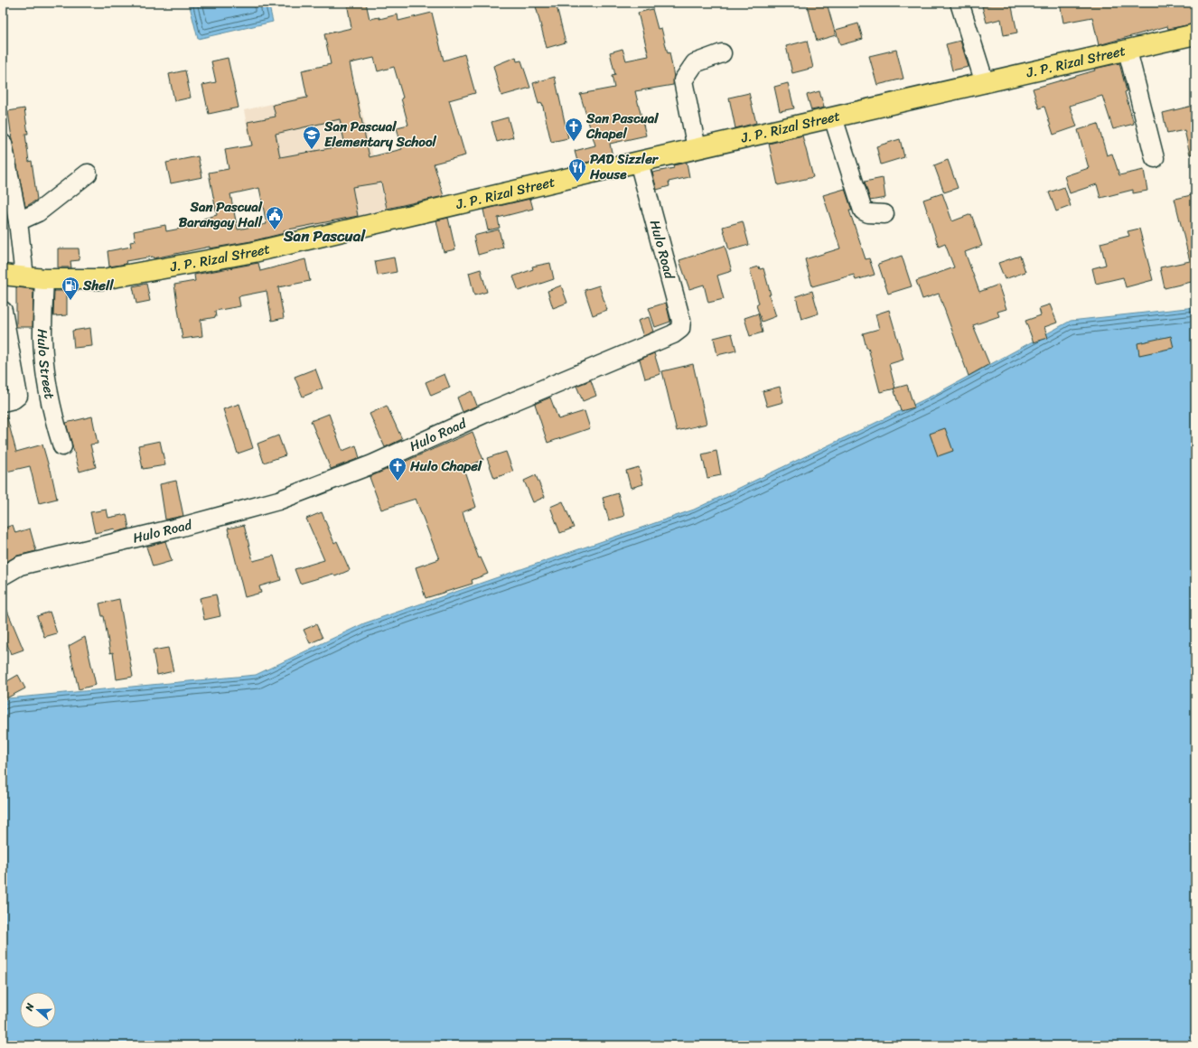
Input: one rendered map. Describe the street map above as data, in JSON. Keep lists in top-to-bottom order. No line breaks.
{"streets":{"main road":["J. P. Rizal Street"],"street":["Hulo Road","Hulo Street"]},"crossings":[["J. P. Rizal Street","Hulo Road"],["J. P. Rizal Street","Hulo Street"]],"districts":["San Pascual"],"places":{"church":["San Pascual Chapel","Hulo Chapel"],"school or university":["San Pascual Elementary School"],"restaurant":["PAD Sizzler House"],"public building":["San Pascual Barangay Hall"],"fuel station":["Shell"]},"north":"left"}
